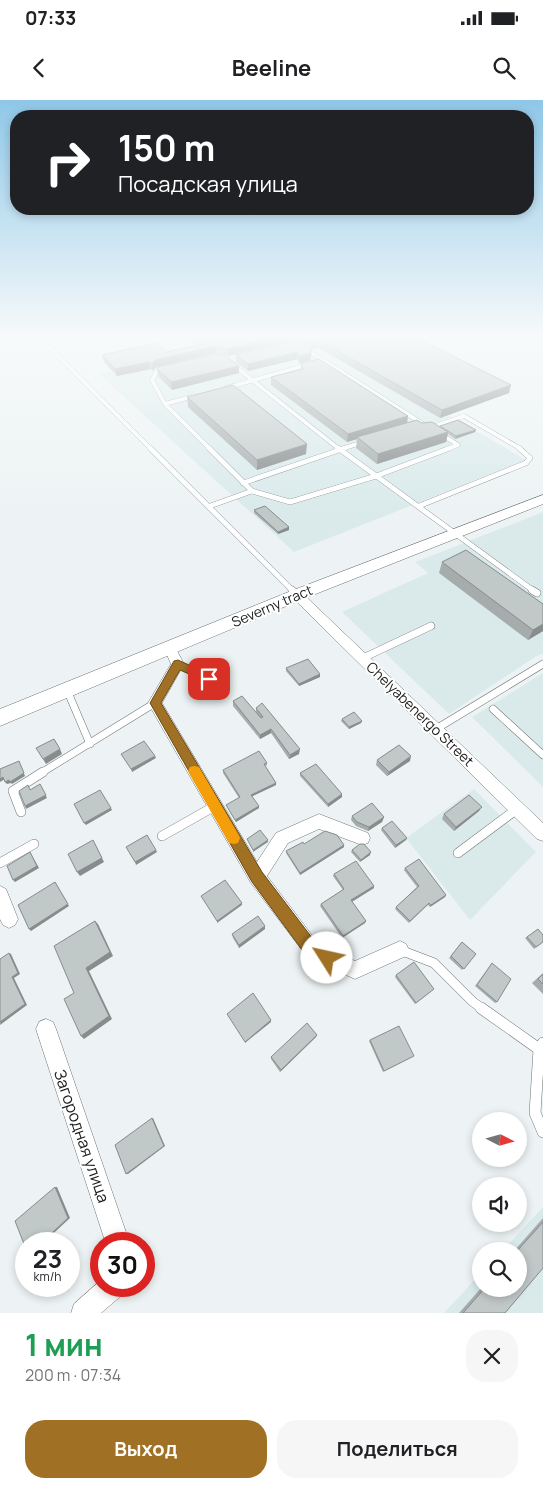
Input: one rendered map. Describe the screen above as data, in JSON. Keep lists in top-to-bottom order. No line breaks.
{"streets":{"main road":["Severny tract"],"street":["Chelyabenergo Street","Загородная улица"]},"crossings":[["Severny tract","Chelyabenergo Street"]],"north":"right","page":{"status":"07:33","header":"Beeline","turn":["150 m","Посадская улица"],"speed":"23 km/h","limit":"30","heading":["1 мин","200 m · 07:34"],"buttons":["Выход","Поделиться"]}}
